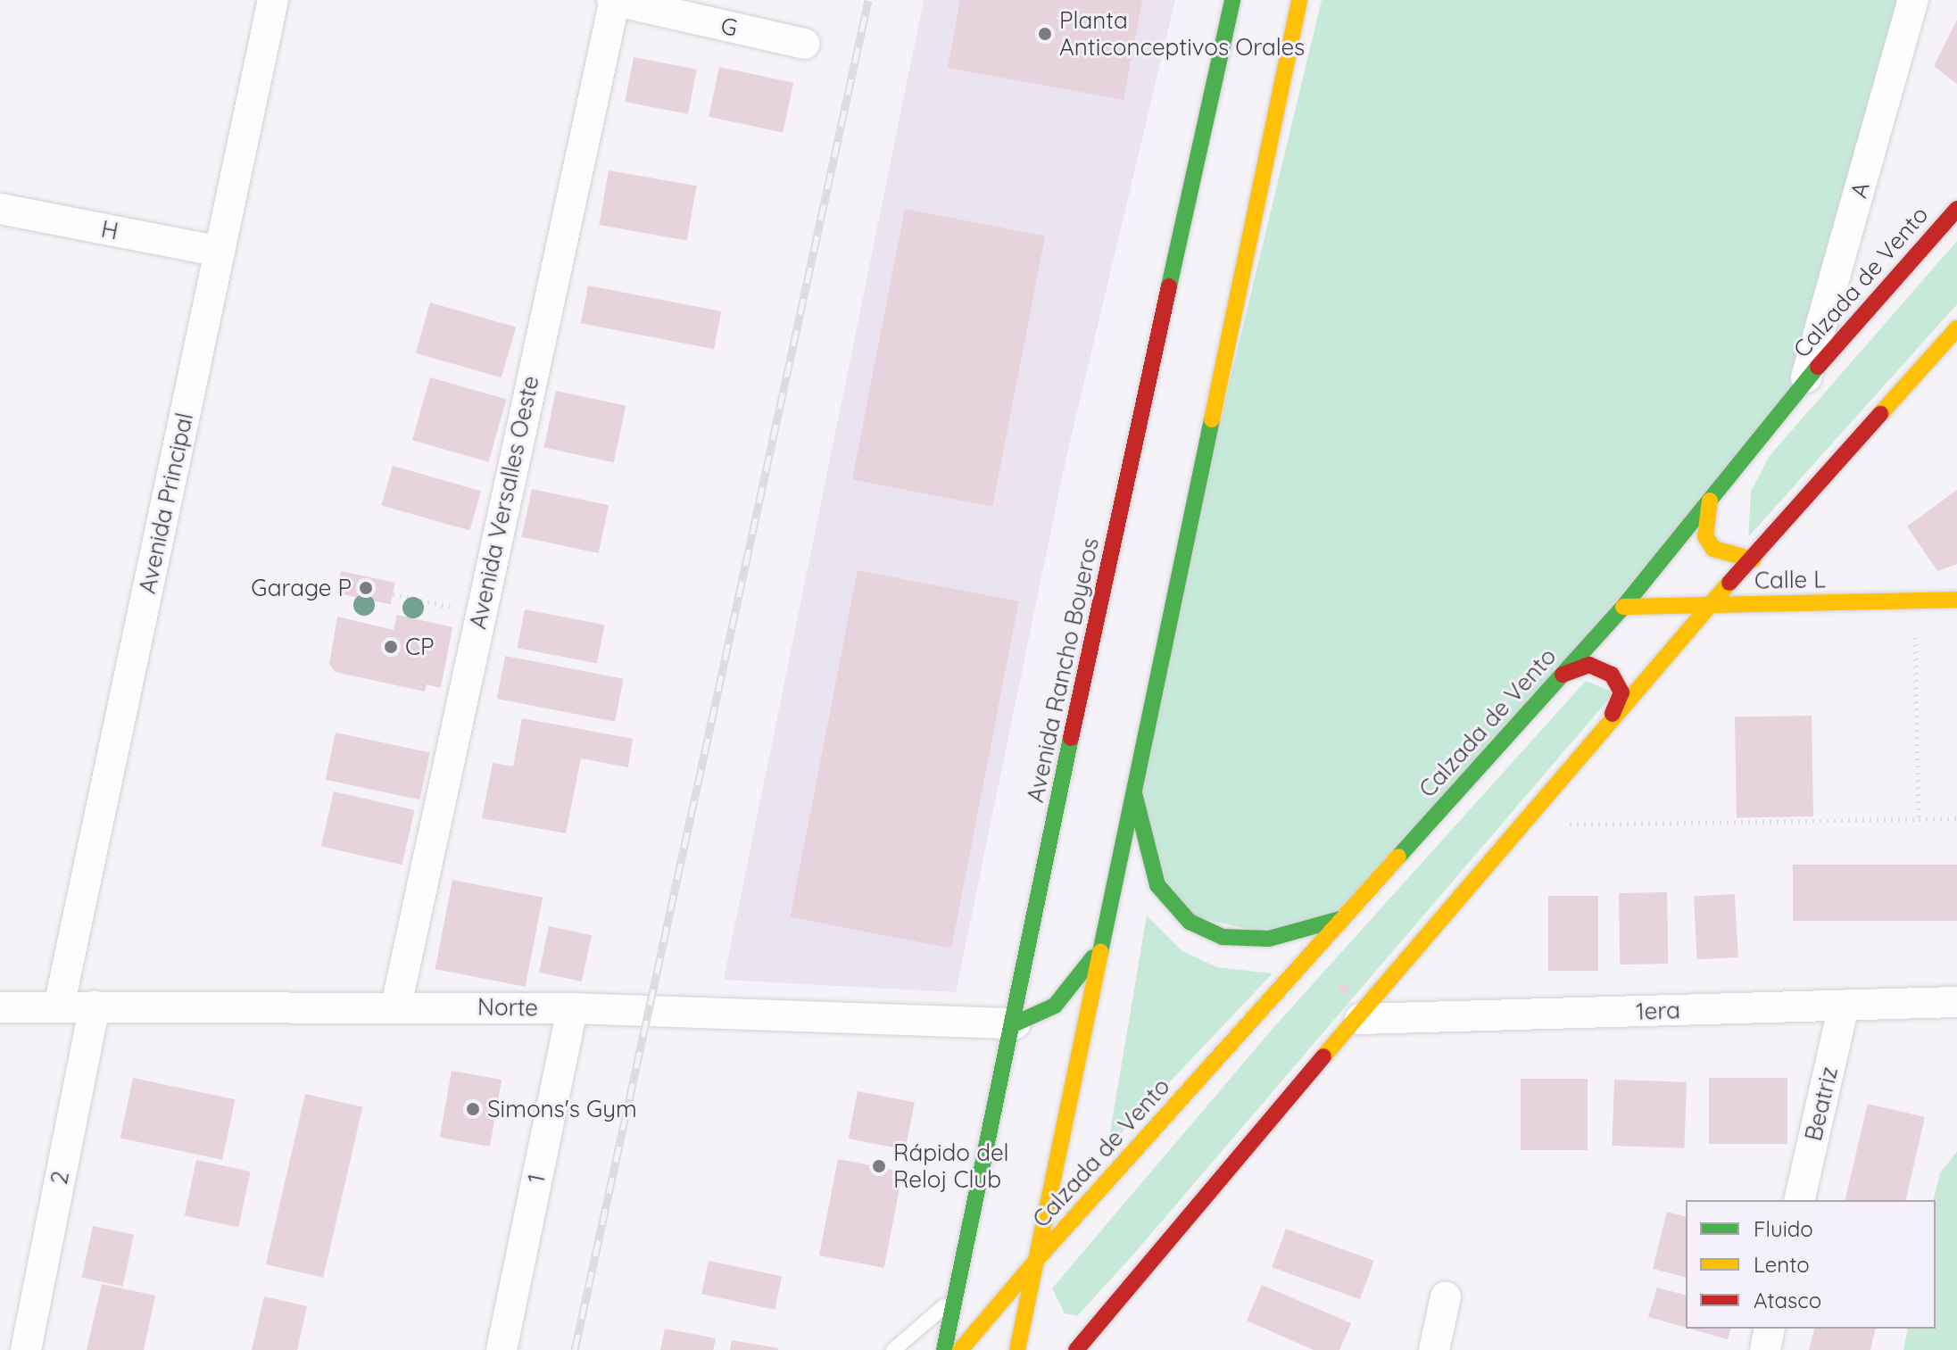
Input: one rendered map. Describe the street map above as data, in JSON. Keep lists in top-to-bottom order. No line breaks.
{"streets":{"main road":["Calzada de Vento","Calle L","Avenida Rancho Boyeros"],"street":["G","A","H","Avenida Versalles Oeste","Avenida Principal","Norte","1era","Beatriz","2","1"]},"crossings":[["G","Avenida Versalles Oeste"],["A","Calzada de Vento"],["H","Avenida Principal"],["Calzada de Vento","Calle L"],["Avenida Versalles Oeste","Norte"],["Avenida Principal","Norte"],["Avenida Rancho Boyeros","Norte"],["Norte","2"],["Norte","1"],["1era","Beatriz"]],"places":["Planta Anticonceptivos Orales","Garage P","CP","Simons's Gym","Rápido del Reloj Club"],"legend":["Fluido","Lento","Atasco"]}
